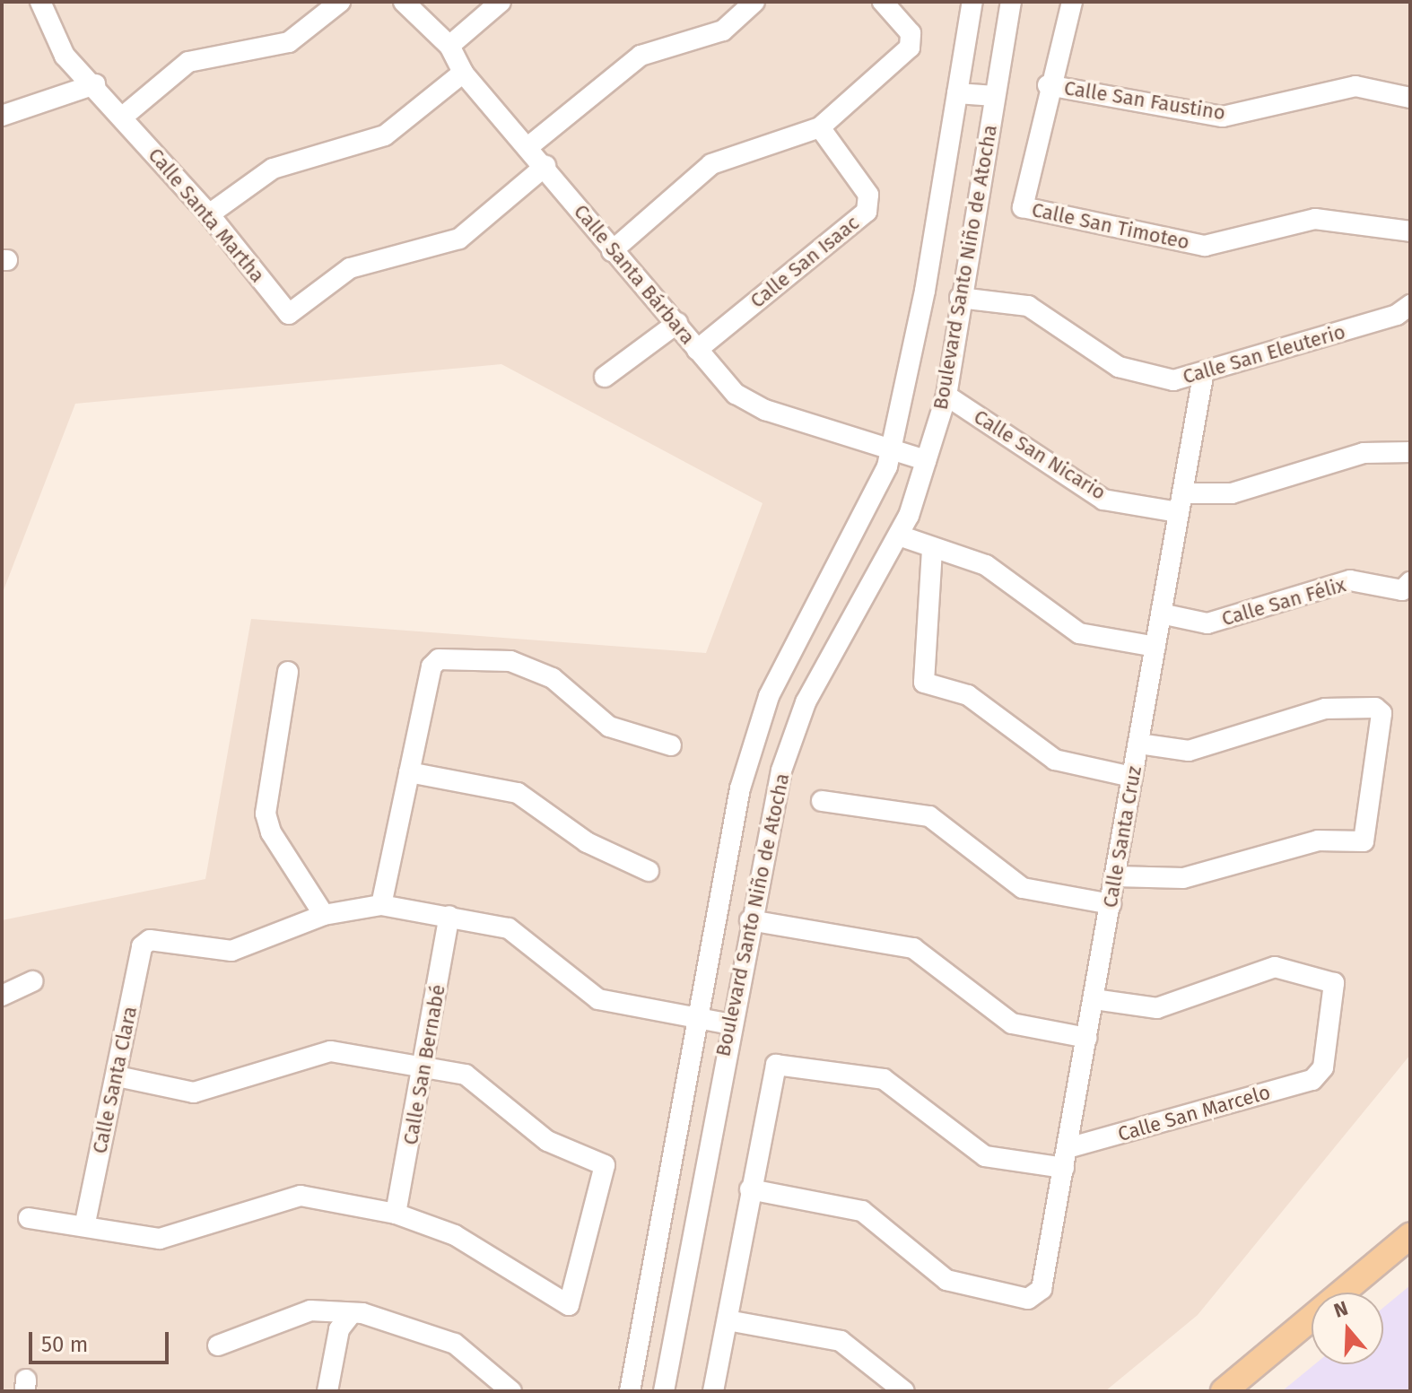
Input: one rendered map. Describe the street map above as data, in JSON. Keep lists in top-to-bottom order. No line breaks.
{"streets":{"street":["Calle San Faustino","Calle Santa Martha","Calle San Timoteo","Calle San Isaac","Boulevard Santo Niño de Atocha","Calle Santa Bárbara","Calle San Eleuterio","Calle San Nicario","Calle San Félix","Calle Santa Cruz","Calle San Bernabé","Calle Santa Clara","Calle San Marcelo"]},"crossings":[["Calle San Faustino","Calle San Timoteo"],["Calle Santa Martha","Calle Santa Bárbara"],["Calle San Isaac","Calle Santa Bárbara"],["Boulevard Santo Niño de Atocha","Calle Santa Bárbara"],["Boulevard Santo Niño de Atocha","Calle San Eleuterio"],["Boulevard Santo Niño de Atocha","Calle San Nicario"],["Calle San Eleuterio","Calle Santa Cruz"],["Calle San Nicario","Calle Santa Cruz"],["Calle San Félix","Calle Santa Cruz"],["Calle Santa Cruz","Calle San Marcelo"]],"scale_bar":"50 m","north":"top"}
